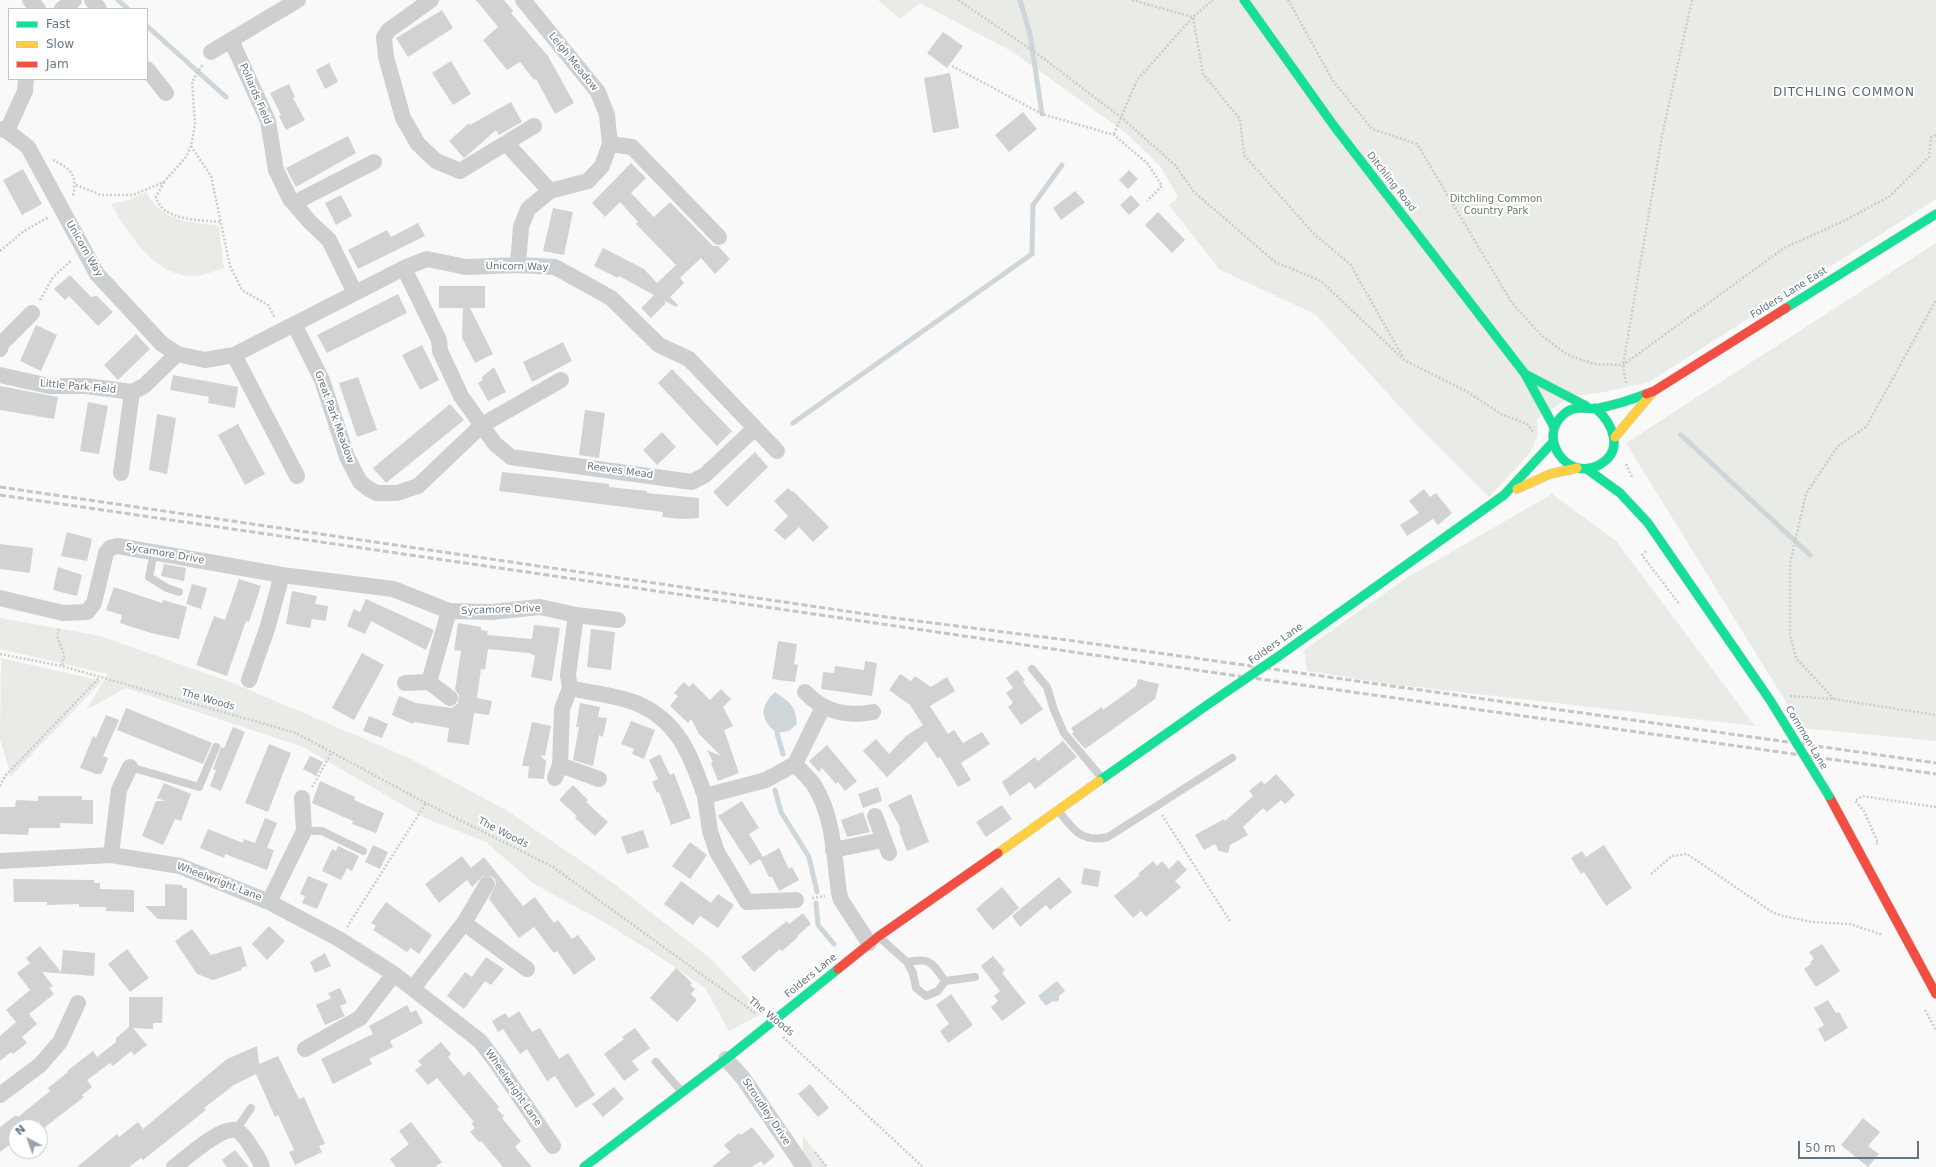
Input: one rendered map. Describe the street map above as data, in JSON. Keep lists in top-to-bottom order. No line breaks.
{"streets":{"main road":["Ditchling Road","Folders Lane East","Folders Lane","Common Lane"],"street":["Leigh Meadow","Pollards Field","Unicorn Way","Little Park Field","Great Park Meadow","Reeves Mead","Sycamore Drive","Wheelwright Lane","Stroudley Drive"],"path":["The Woods"]},"crossings":[["Leigh Meadow","Unicorn Way"],["Pollards Field","Unicorn Way"],["Ditchling Road","Folders Lane East"],["Ditchling Road","Folders Lane"],["Ditchling Road","Common Lane"],["Unicorn Way","Great Park Meadow"],["Unicorn Way","Reeves Mead"],["Folders Lane East","Folders Lane"],["Folders Lane East","Common Lane"],["Great Park Meadow","Reeves Mead"],["Folders Lane","The Woods"],["Folders Lane","Common Lane"],["Folders Lane","Stroudley Drive"]],"districts":["DITCHLING COMMON"],"parks":["Ditchling Common Country Park"],"legend":["Fast","Slow","Jam"],"scale_bar":"50 m","north":"top left"}
